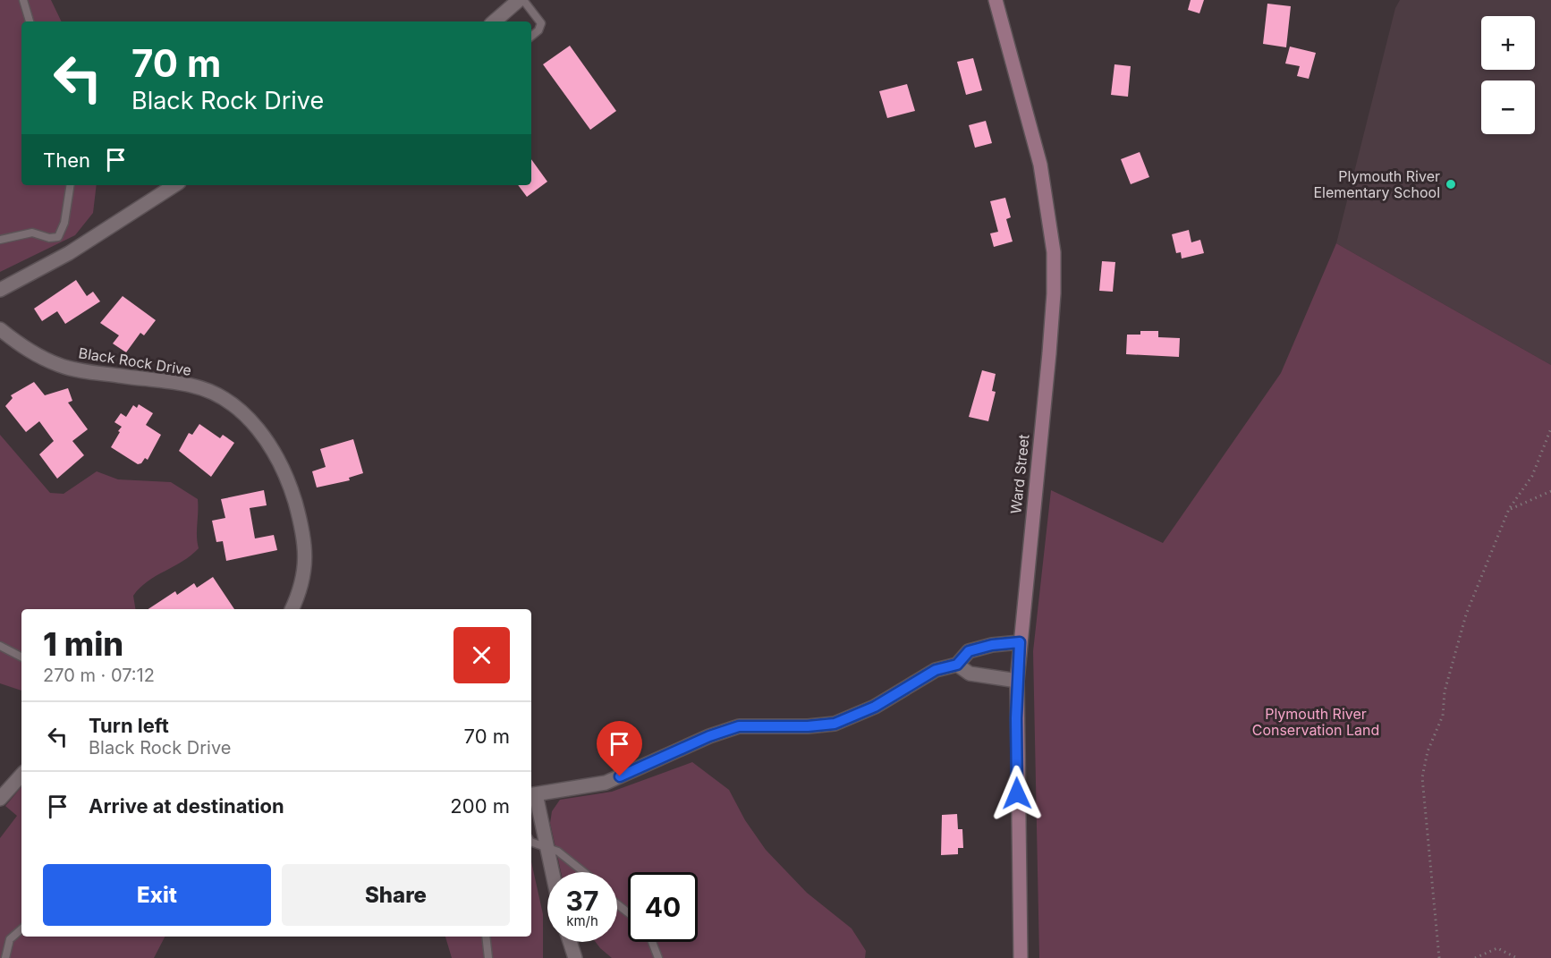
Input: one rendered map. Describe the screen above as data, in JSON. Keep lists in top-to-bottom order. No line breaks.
{"streets":{"street":["Black Rock Drive","Ward Street"]},"parks":["Plymouth River Conservation Land"],"places":["Plymouth River Elementary School"],"page":{"map_buttons":["+","−"],"turn":["70 m","Black Rock Drive"],"then":"Then","heading":["1 min","270 m · 07:12"],"list":[{"name":"Turn left","note":"Black Rock Drive","value":"70 m"},{"name":"Arrive at destination","value":"200 m"}],"buttons":["Exit","Share"],"speed":"37 km/h","limit":"40"}}
